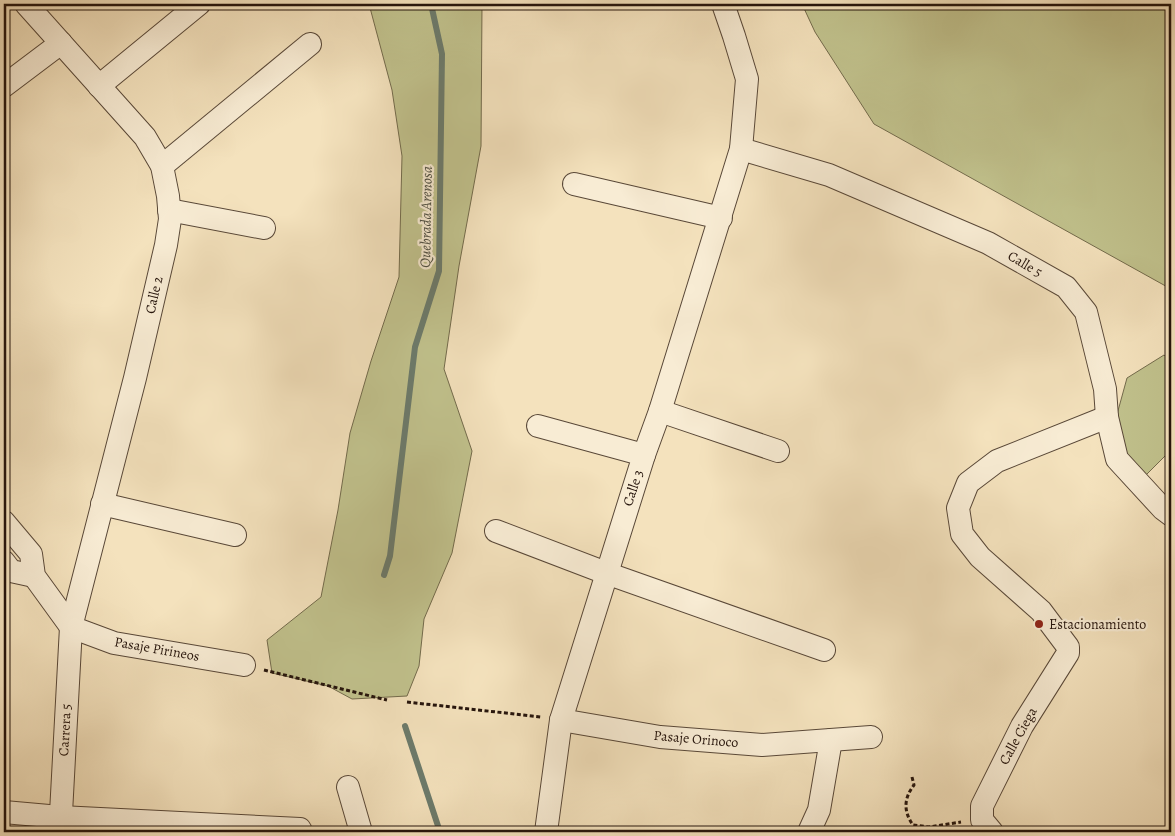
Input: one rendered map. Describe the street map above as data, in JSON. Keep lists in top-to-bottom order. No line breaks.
{"streets":{"street":["Calle 5","Calle 2","Calle 3","Pasaje Pirineos","Carrera 5","Calle Ciega","Pasaje Orinoco"]},"crossings":[["Calle 5","Calle 3"],["Calle 5","Calle Ciega"],["Calle 2","Pasaje Pirineos"],["Calle 2","Carrera 5"],["Calle 3","Pasaje Orinoco"],["Pasaje Pirineos","Carrera 5"]],"water":["Quebrada Arenosa"],"places":["Estacionamiento"]}
